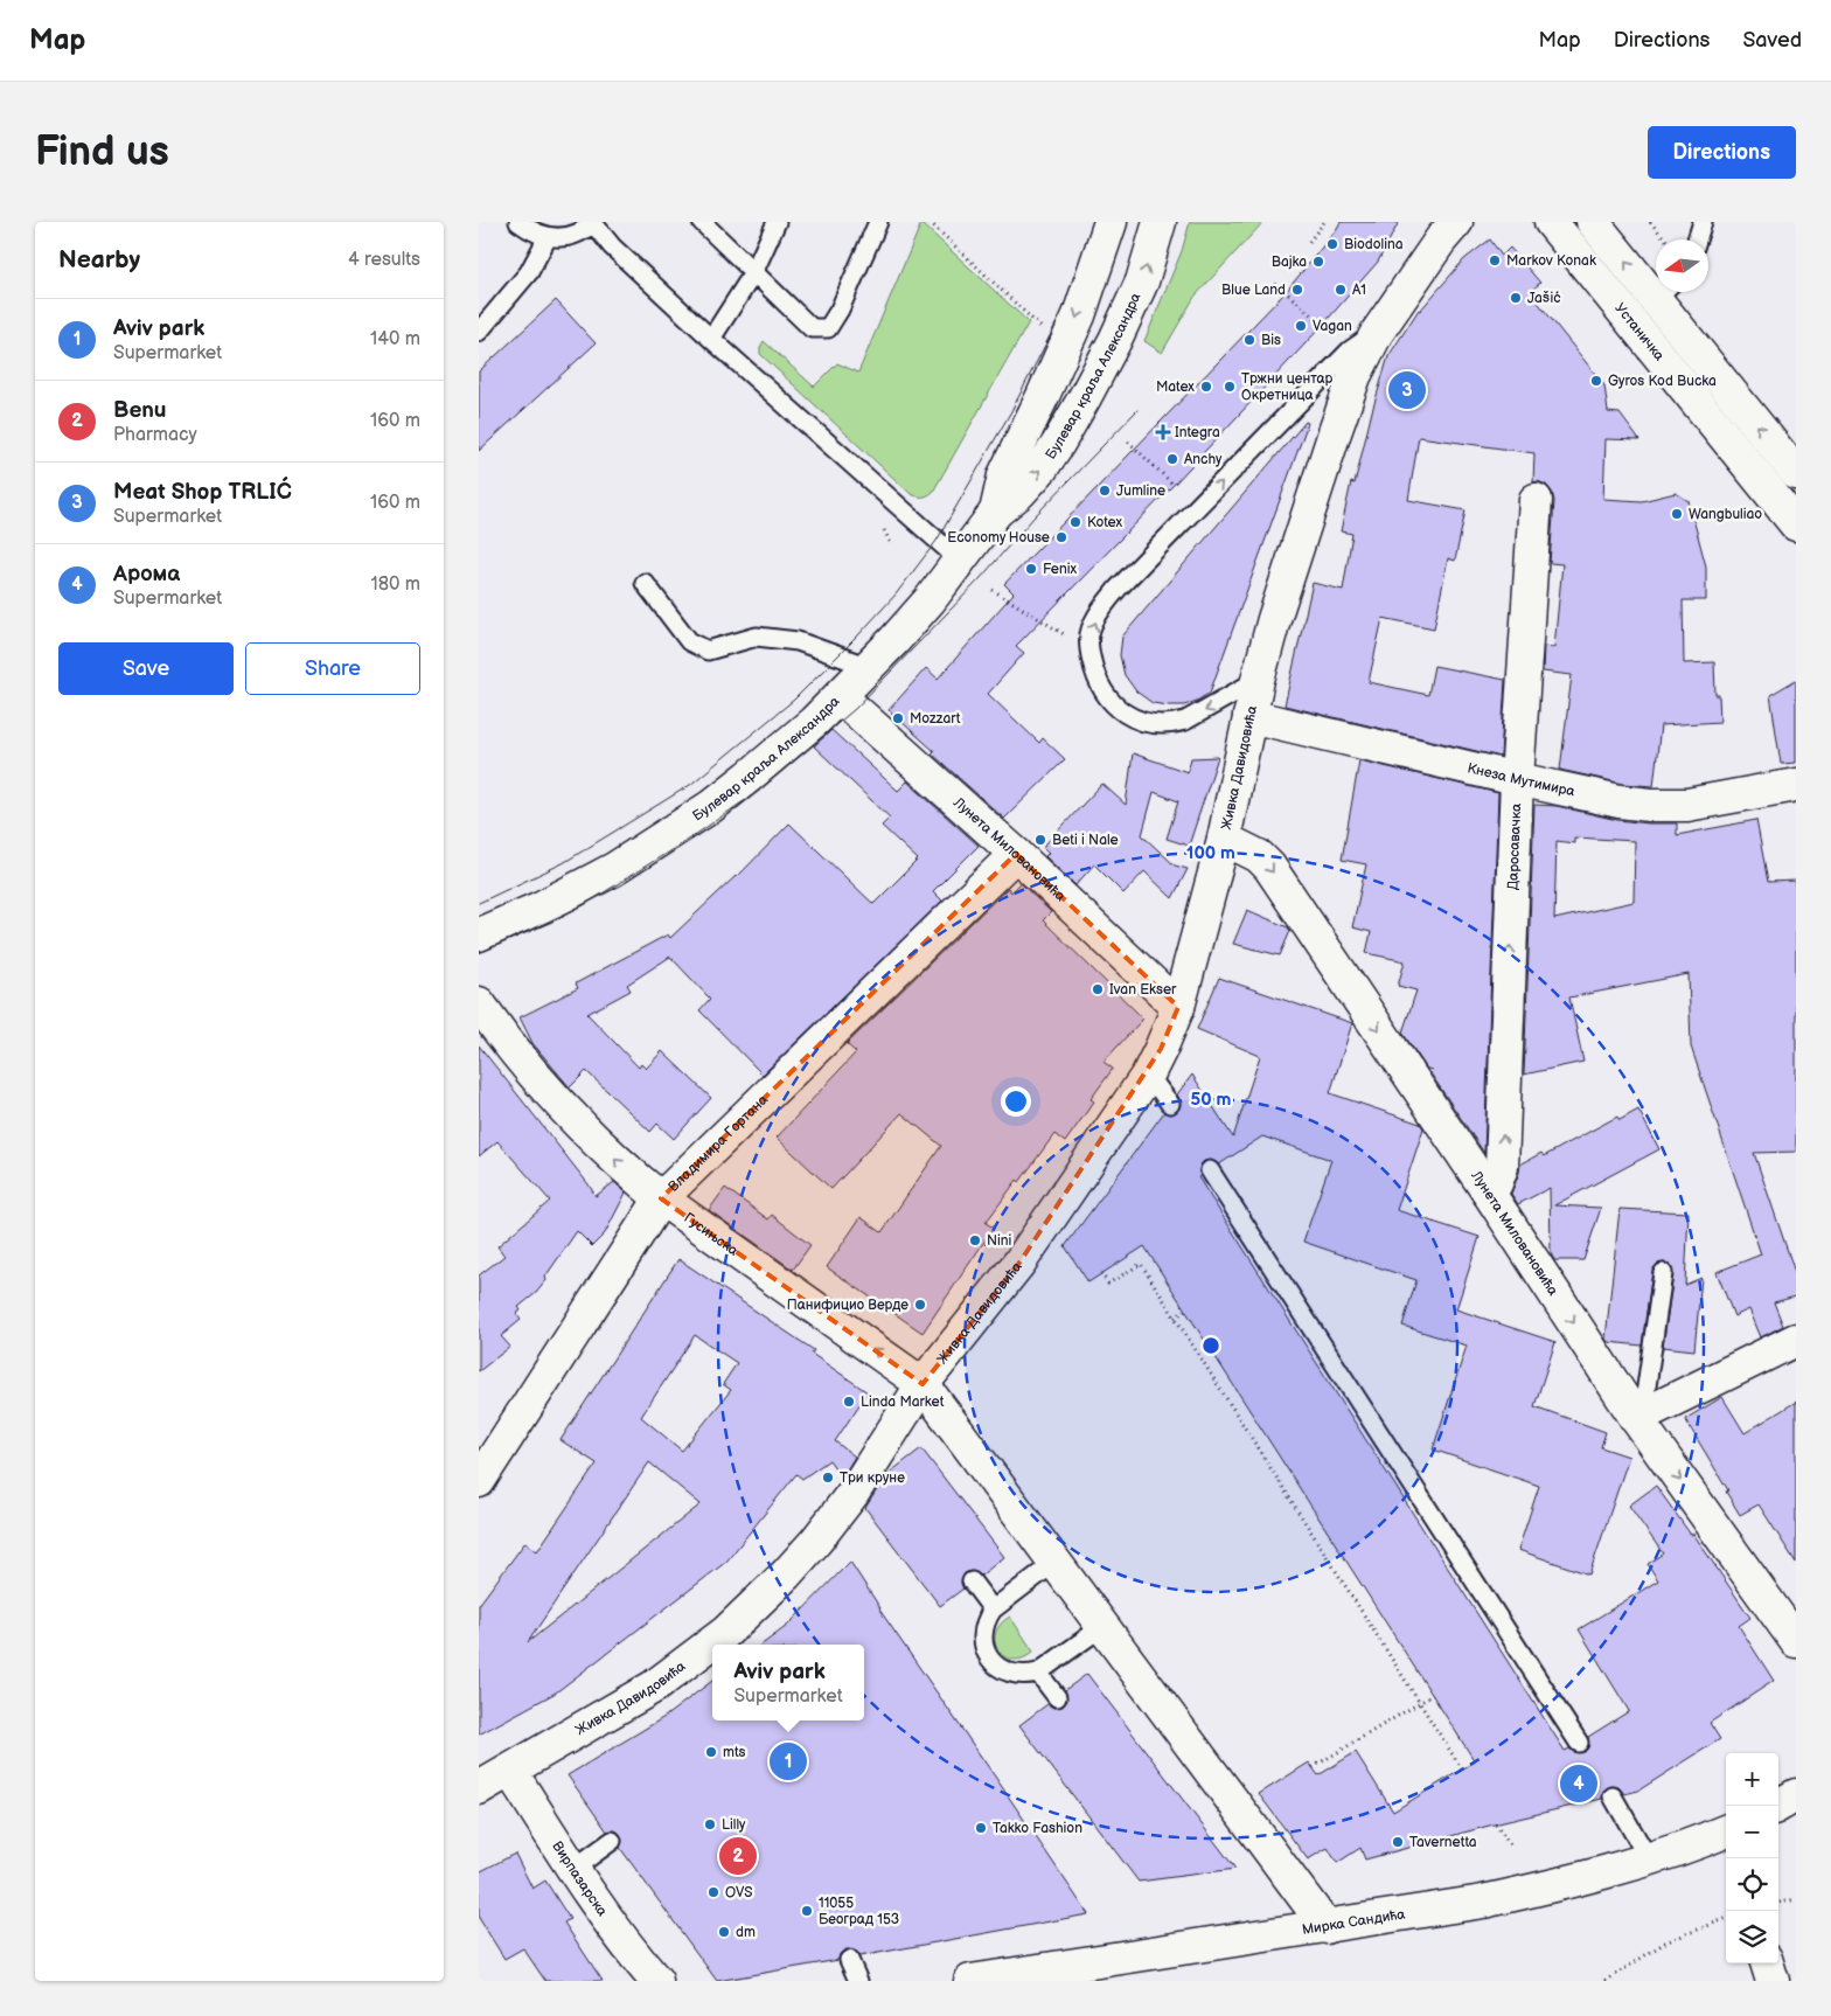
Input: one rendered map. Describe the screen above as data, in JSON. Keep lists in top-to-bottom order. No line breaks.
{"streets":{"street":["Устаничка","Булевар краља Александра","Живка Давидовића","Кнеза Мутимира","Даросавачка","Лунета Миловановића","Владимира Гортана","Гусињска","Вирпазарска","Мирка Сандића"]},"crossings":[["Булевар краља Александра","Лунета Миловановића"],["Живка Давидовића","Кнеза Мутимира"],["Живка Давидовића","Лунета Миловановића"],["Живка Давидовића","Гусињска"],["Живка Давидовића","Вирпазарска"],["Кнеза Мутимира","Даросавачка"],["Даросавачка","Лунета Миловановића"],["Лунета Миловановића","Владимира Гортана"],["Владимира Гортана","Гусињска"],["Гусињска","Мирка Сандића"]],"one_way":["Даросавачка","Лунета Миловановића","Гусињска"],"places":{"other":["Biodolina","Markov Konak","Bajka","Blue Land","A1","Jašić","Vagan","Bis","Gyros Kod Bucka","Matex","Тржни центар Окретница","Anchy","Jumline","Wangbuliao","Kotex","Economy House","Fenix","Mozzart","Beti i Nale","Ivan Ekser","Nini","Панифицио Верде","Linda Market","Три круне","mts","Lilly","Takko Fashion","Tavernetta","OVS","11055 Београд 153","dm"],"health":["Integra"]},"north":"left","page":{"header":"Map","nav":["Map","Directions","Saved"],"buttons":["Directions",["Save","Share"]],"title":"Find us","heading":["Nearby","4 results"],"list":[{"mark":"1","name":"Aviv park","note":"Supermarket","value":"140 m"},{"mark":"2","name":"Benu","note":"Pharmacy","value":"160 m"},{"mark":"3","name":"Meat Shop TRLIĆ","note":"Supermarket","value":"160 m"},{"mark":"4","name":"Арома","note":"Supermarket","value":"180 m"}],"pins":["3","1","4","2"],"popup":["Aviv park","Supermarket"],"map_buttons":["+","−"]},"rings":["100 m","50 m"]}
